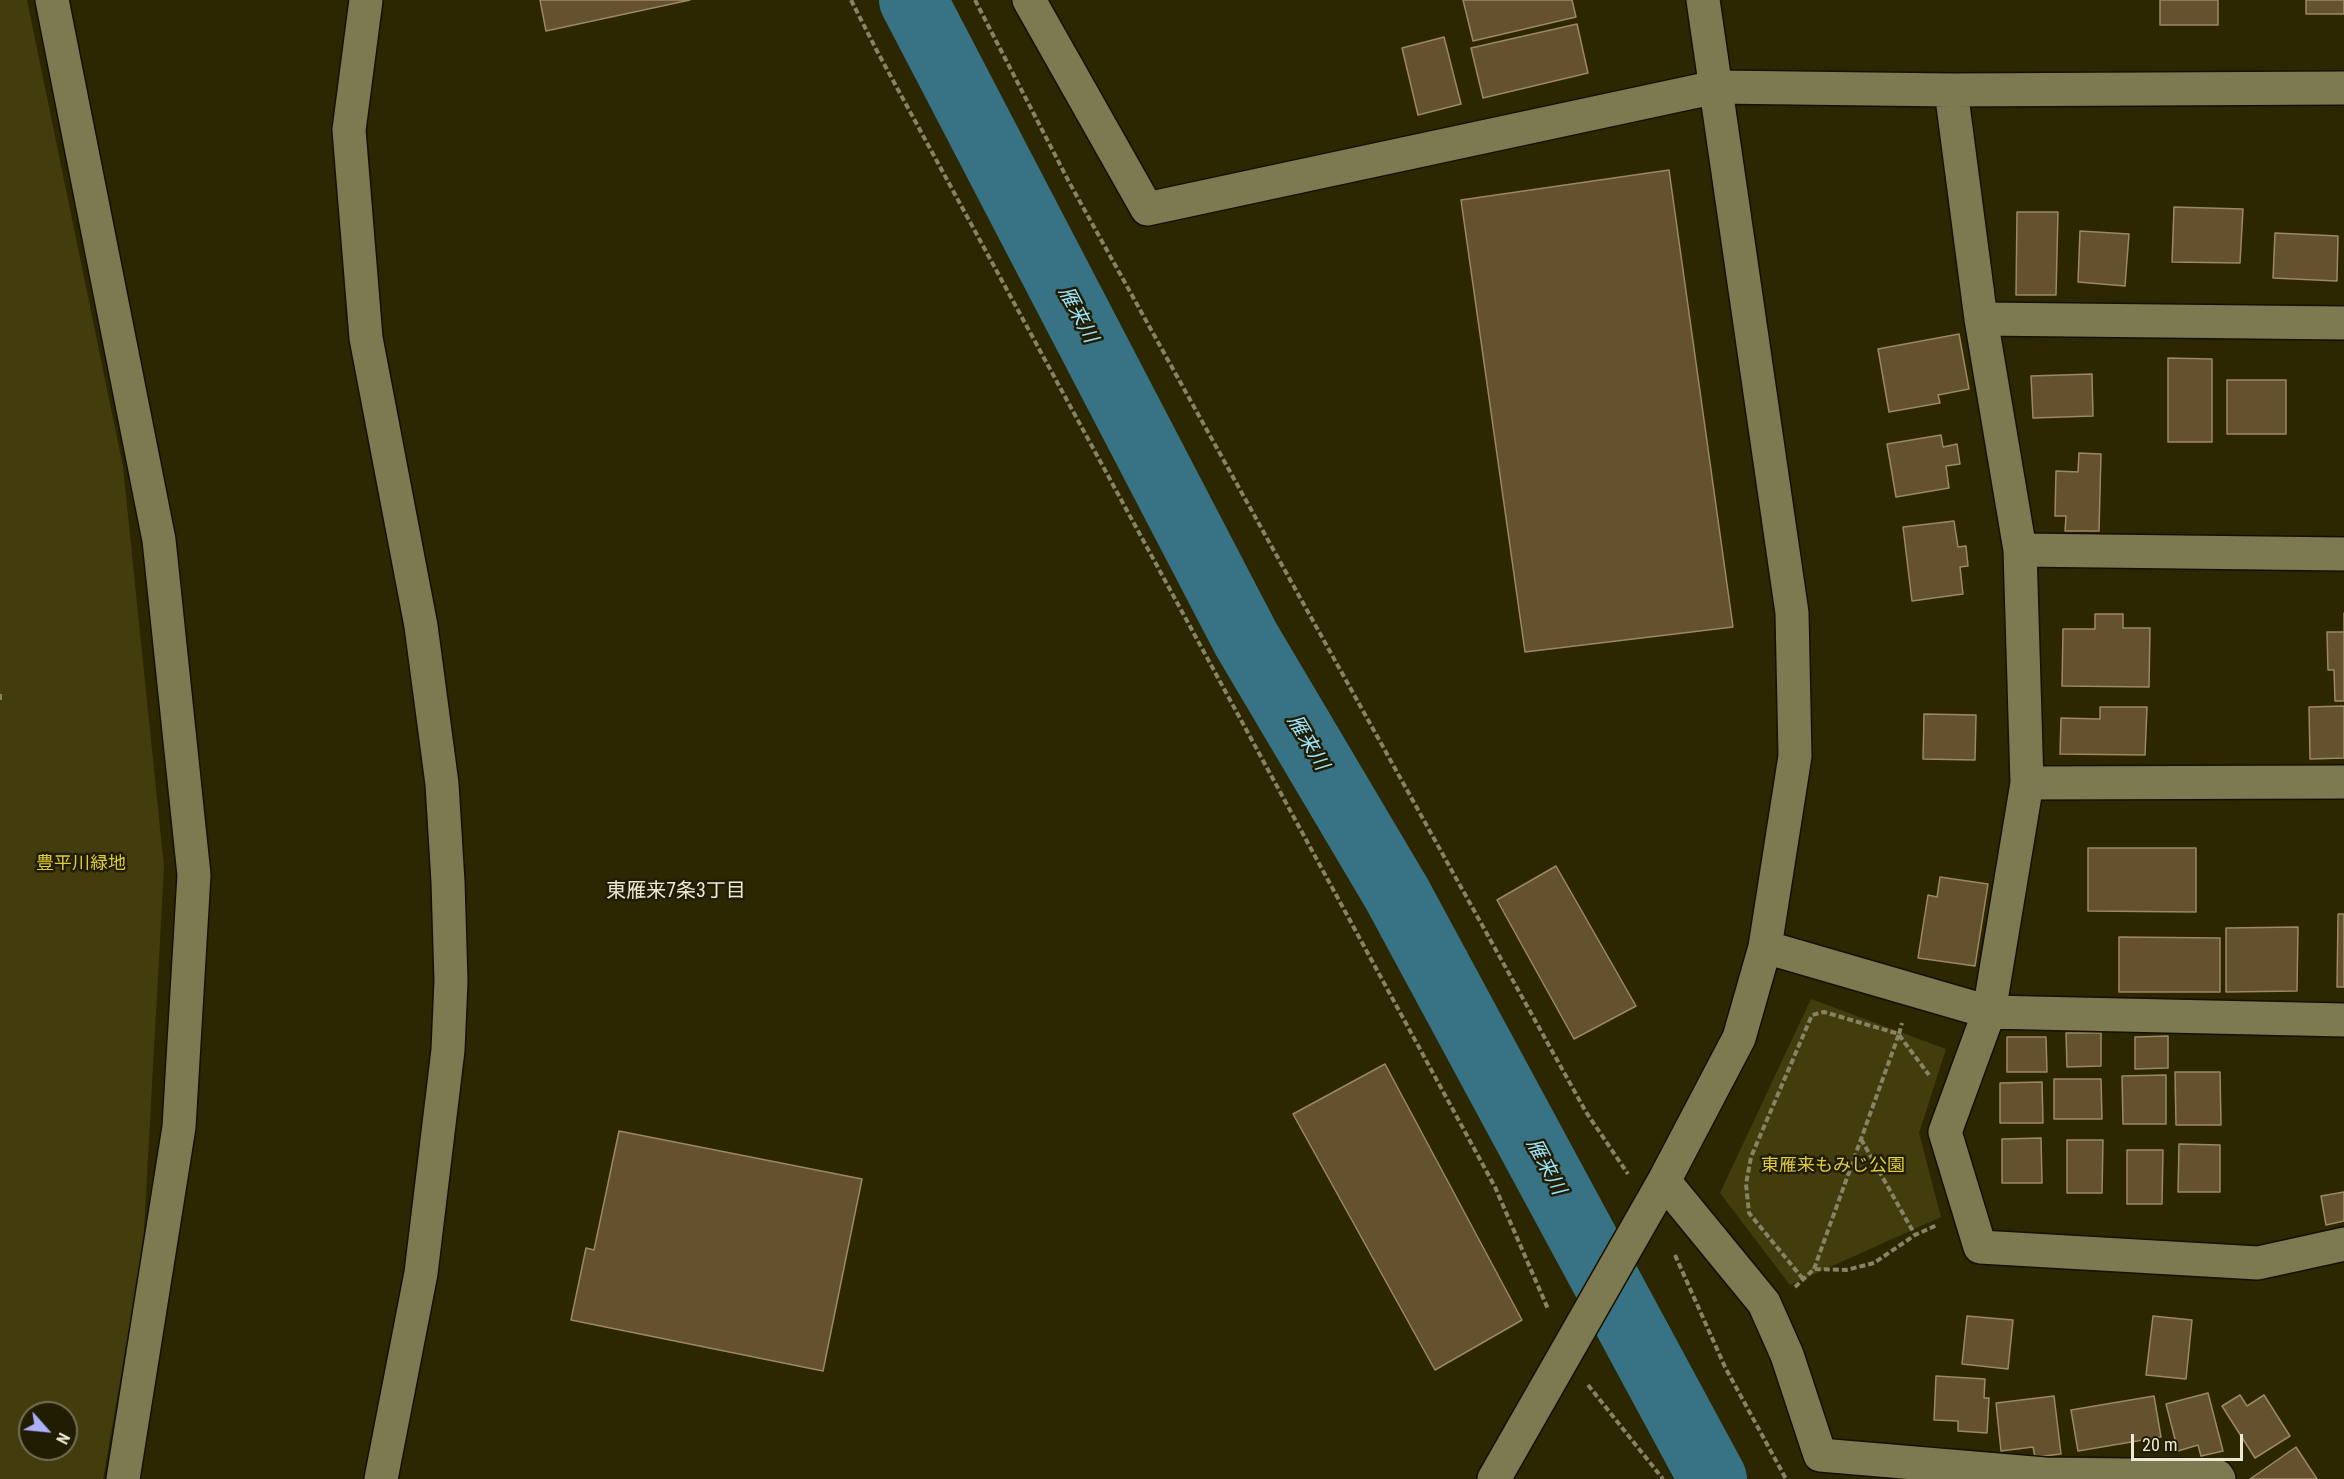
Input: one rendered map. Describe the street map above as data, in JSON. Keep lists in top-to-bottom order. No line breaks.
{"districts":["東雁来7条3丁目"],"water":["雁来川"],"parks":["豊平川緑地","東雁来もみじ公園"],"scale_bar":"20 m","north":"bottom right"}
